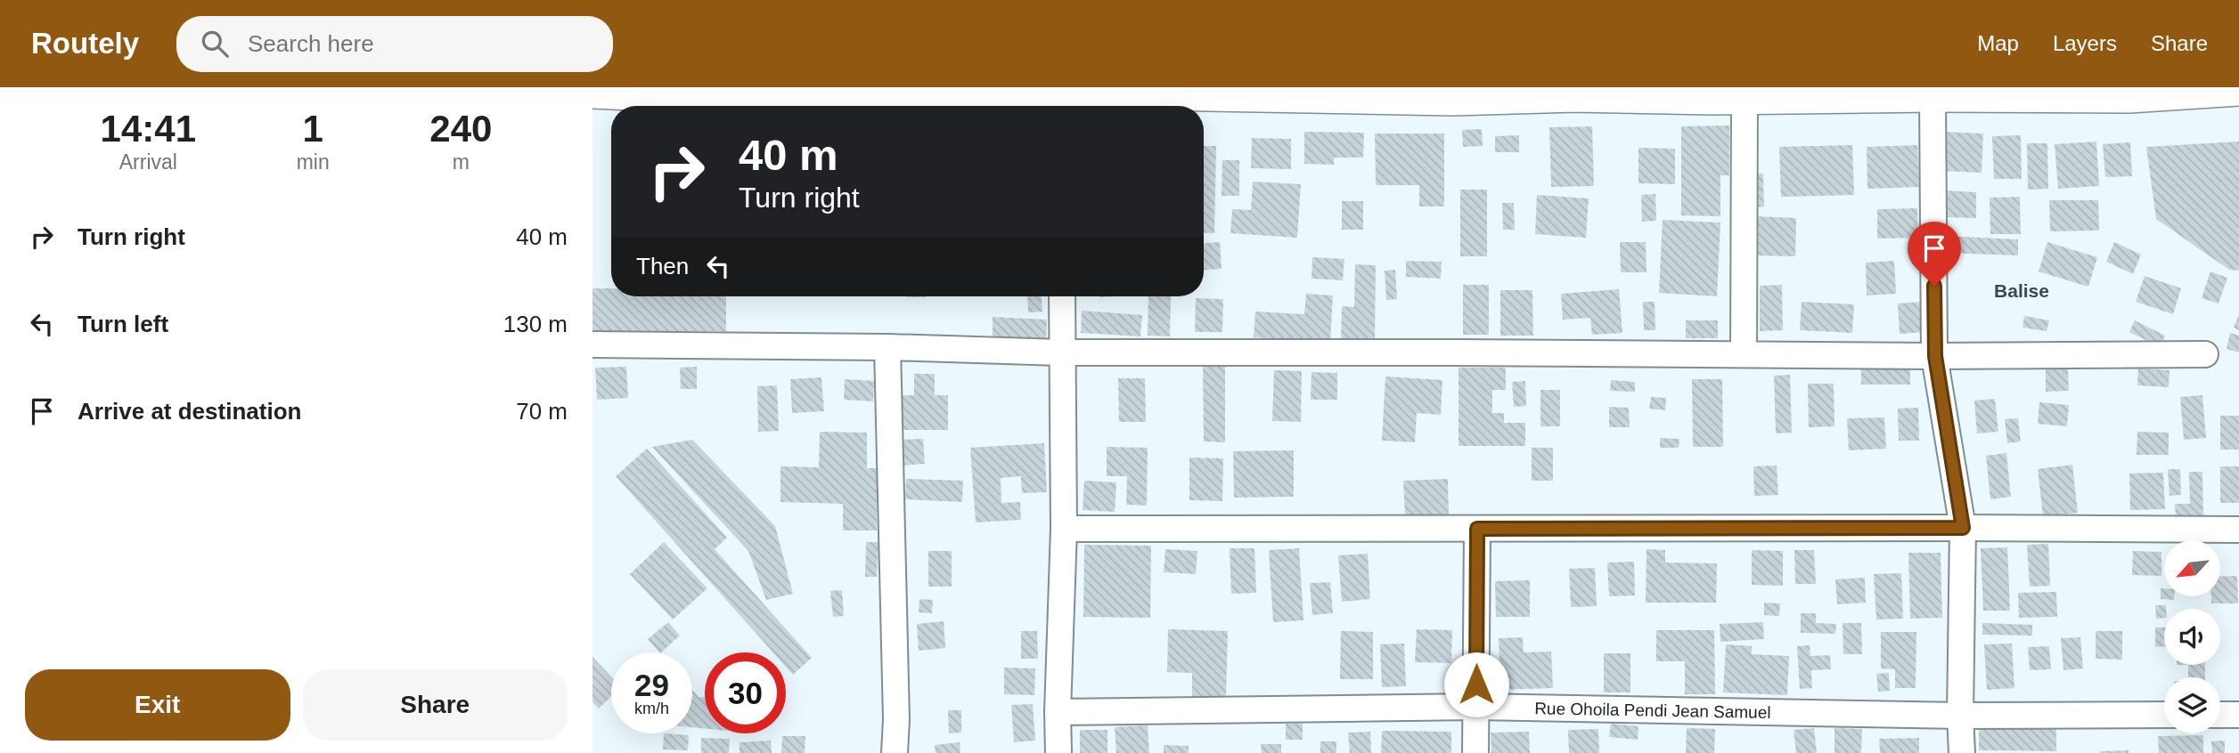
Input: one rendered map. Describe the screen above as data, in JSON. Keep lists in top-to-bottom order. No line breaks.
{"streets":{"street":["Rue Ohoila Pendi Jean Samuel"]},"districts":["Balise"],"north":"bottom left","page":{"header":"Routely","search":"Search here","nav":["Map","Layers","Share"],"eta":["14:41","Arrival","1","min","240","m"],"turn":["40 m","Turn right"],"list":[{"name":"Turn right","value":"40 m"},{"name":"Turn left","value":"130 m"},{"name":"Arrive at destination","value":"70 m"}],"then":"Then","speed":"29 km/h","limit":"30","buttons":["Exit","Share"]}}
